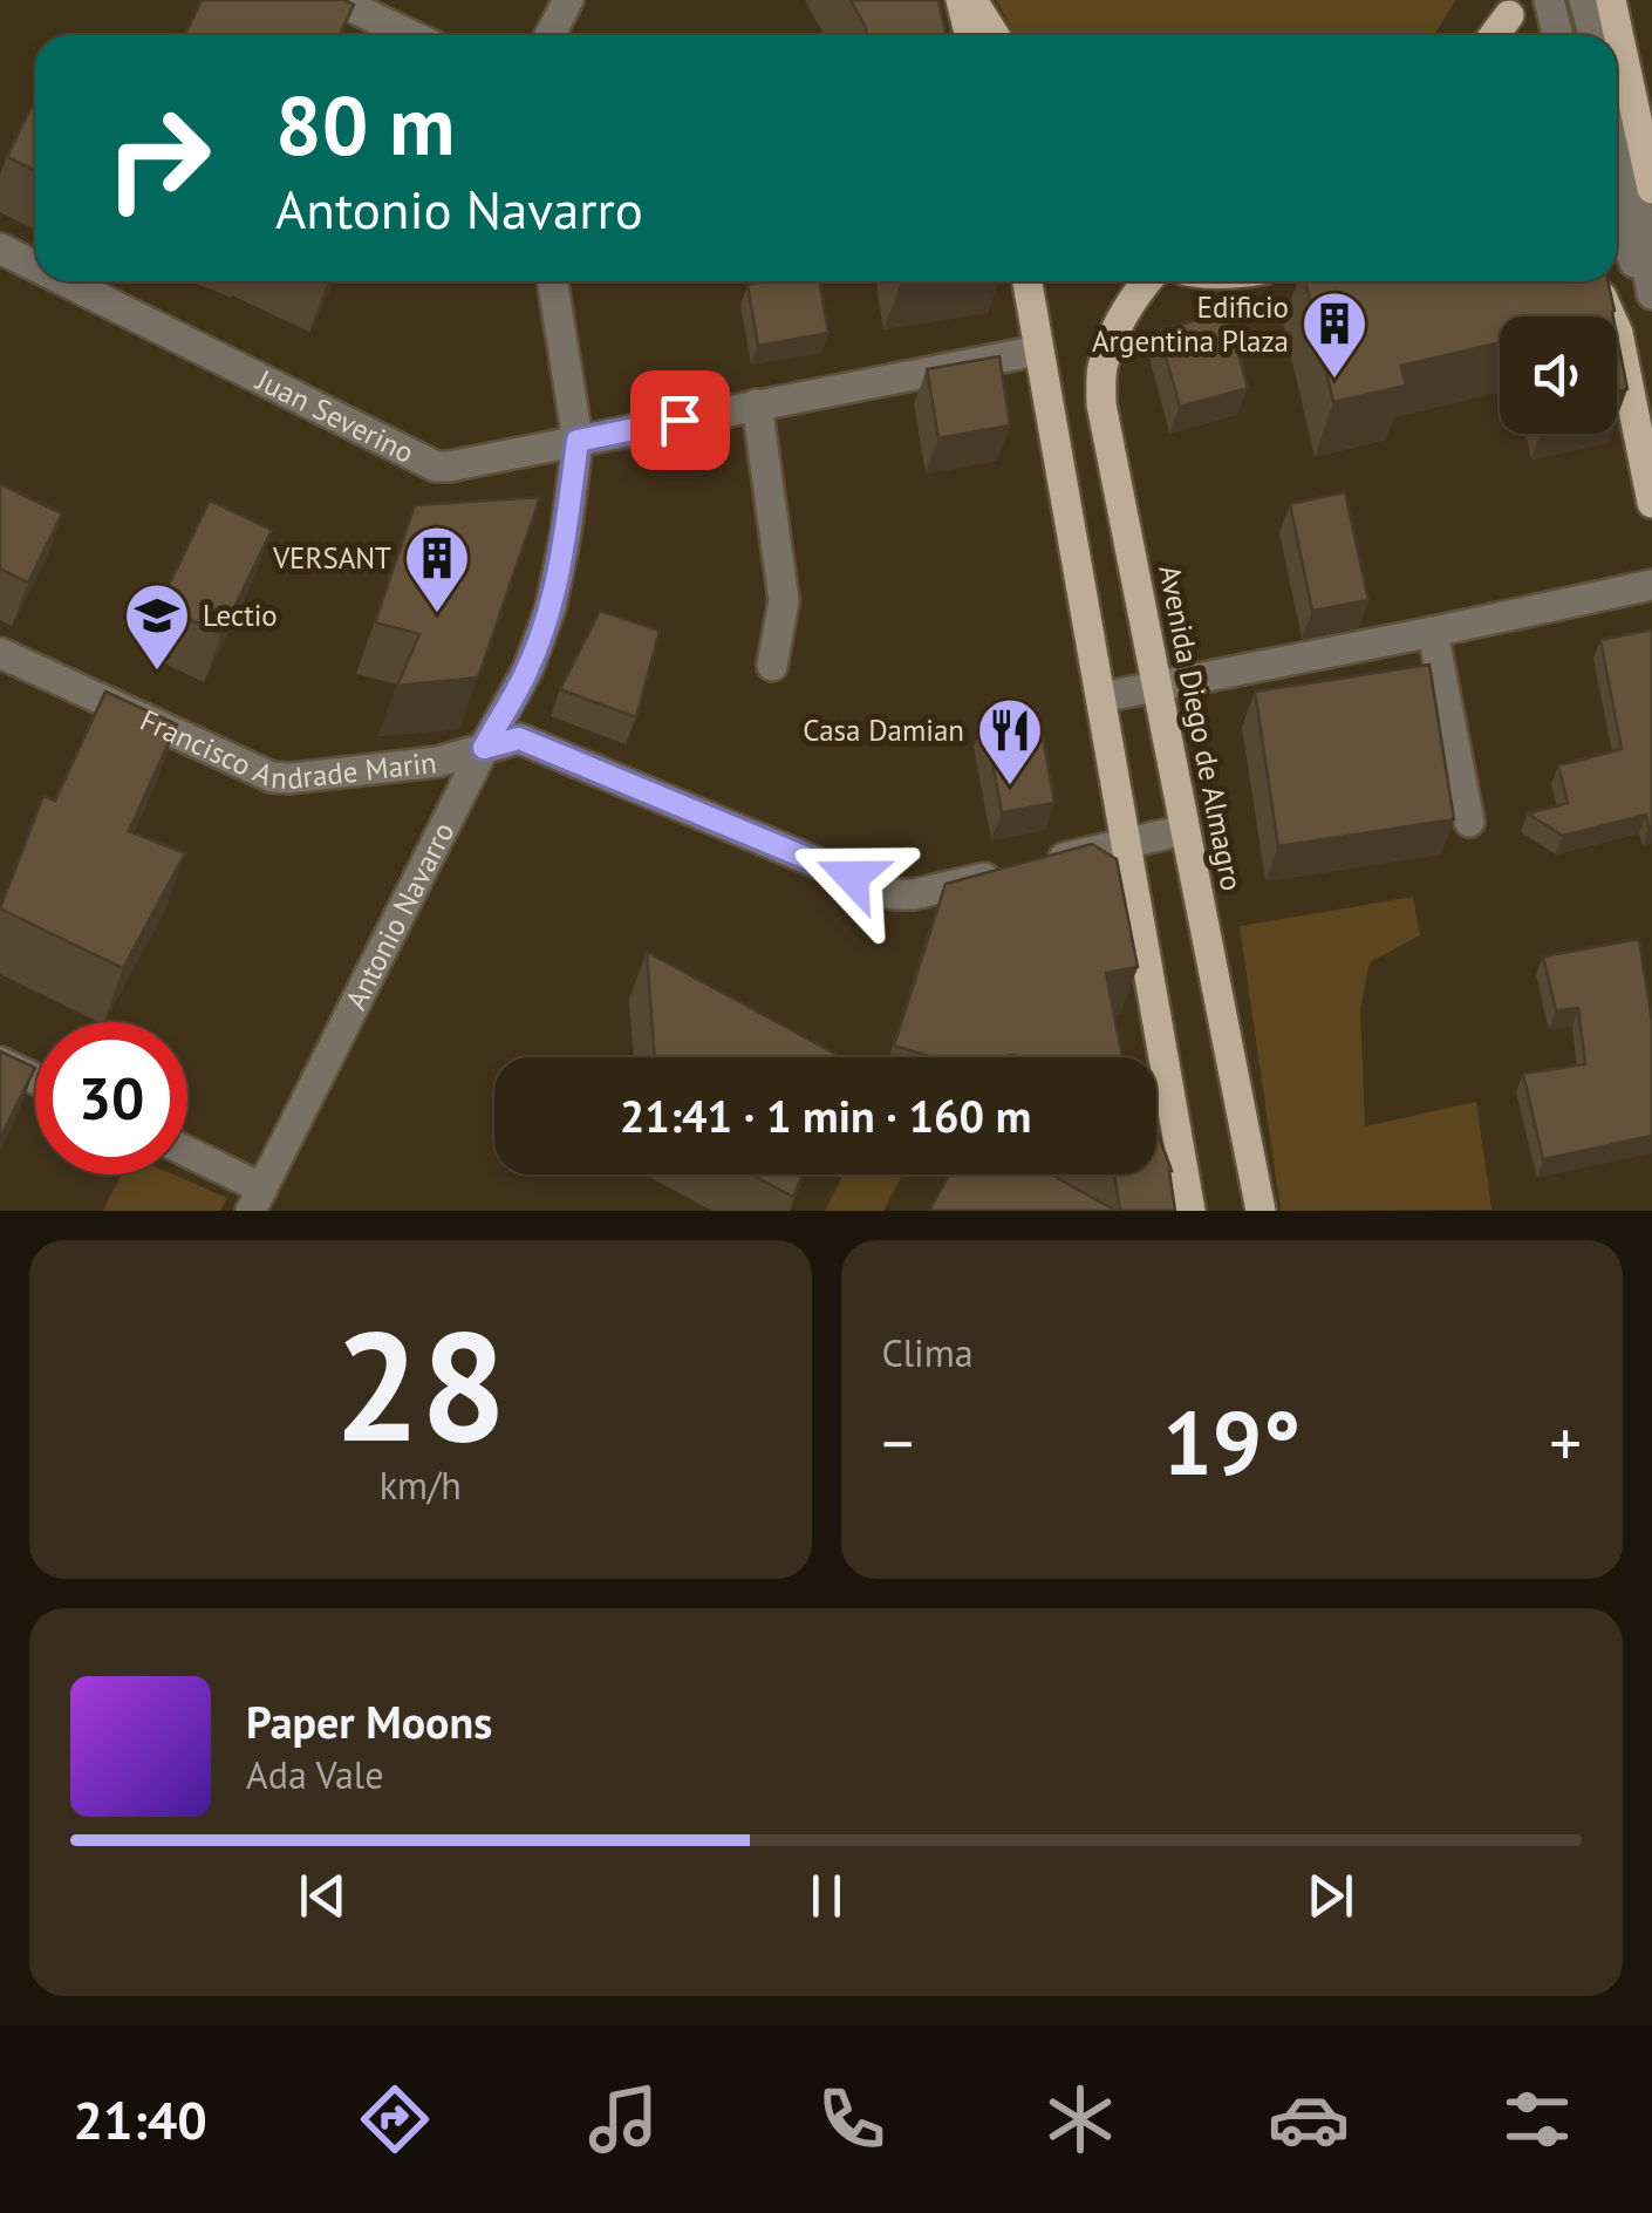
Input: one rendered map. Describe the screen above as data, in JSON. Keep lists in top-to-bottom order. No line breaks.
{"streets":{"main road":["Avenida Diego de Almagro"],"street":["Juan Severino","Francisco Andrade Marin","Antonio Navarro"]},"crossings":[["Juan Severino","Antonio Navarro"],["Avenida Diego de Almagro","Francisco Andrade Marin"],["Francisco Andrade Marin","Antonio Navarro"]],"places":{"building":["Edificio Argentina Plaza","VERSANT"],"school or university":["Lectio"],"restaurant":["Casa Damian"]},"page":{"turn":["80 m","Antonio Navarro"],"limit":"30","trip":"21:41 · 1 min · 160 m","tile":[["28","km/h"],"Clima"],"heat":["−","19°","+"],"song":["Paper Moons","Ada Vale"],"tabs":"21:40"}}
